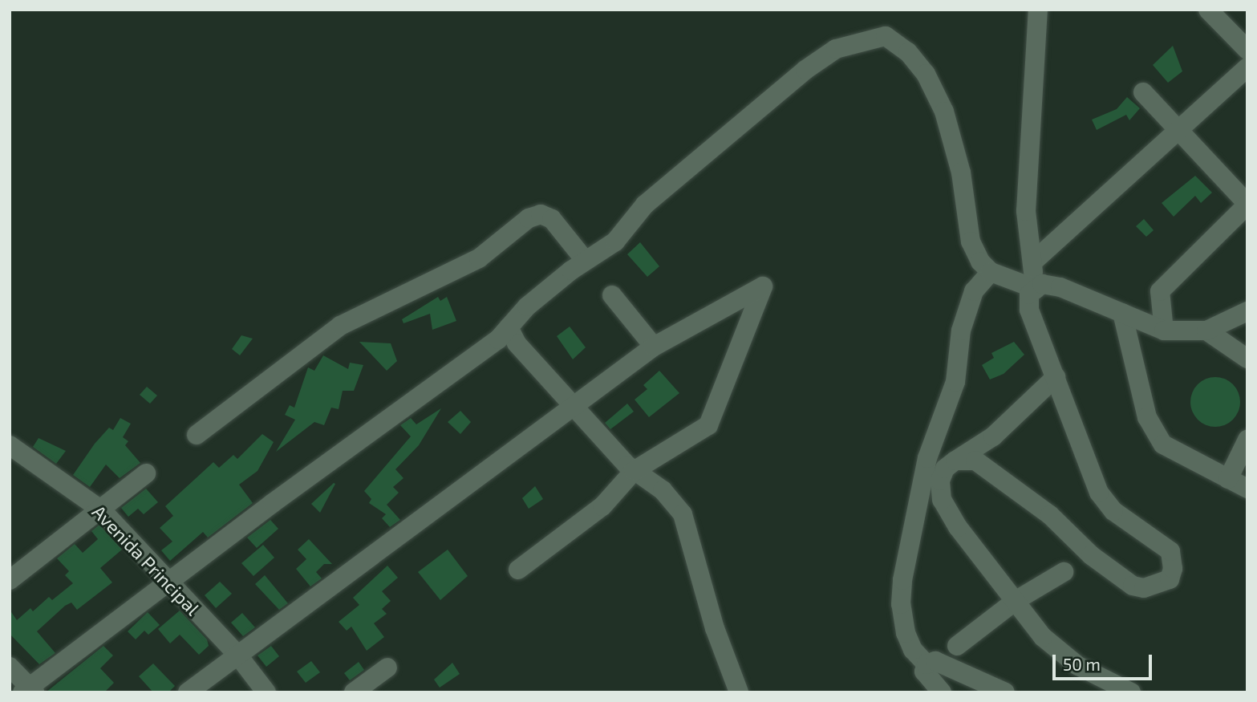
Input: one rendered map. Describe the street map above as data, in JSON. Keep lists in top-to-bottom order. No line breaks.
{"streets":{"street":["Avenida Principal"]},"scale_bar":"50 m"}
